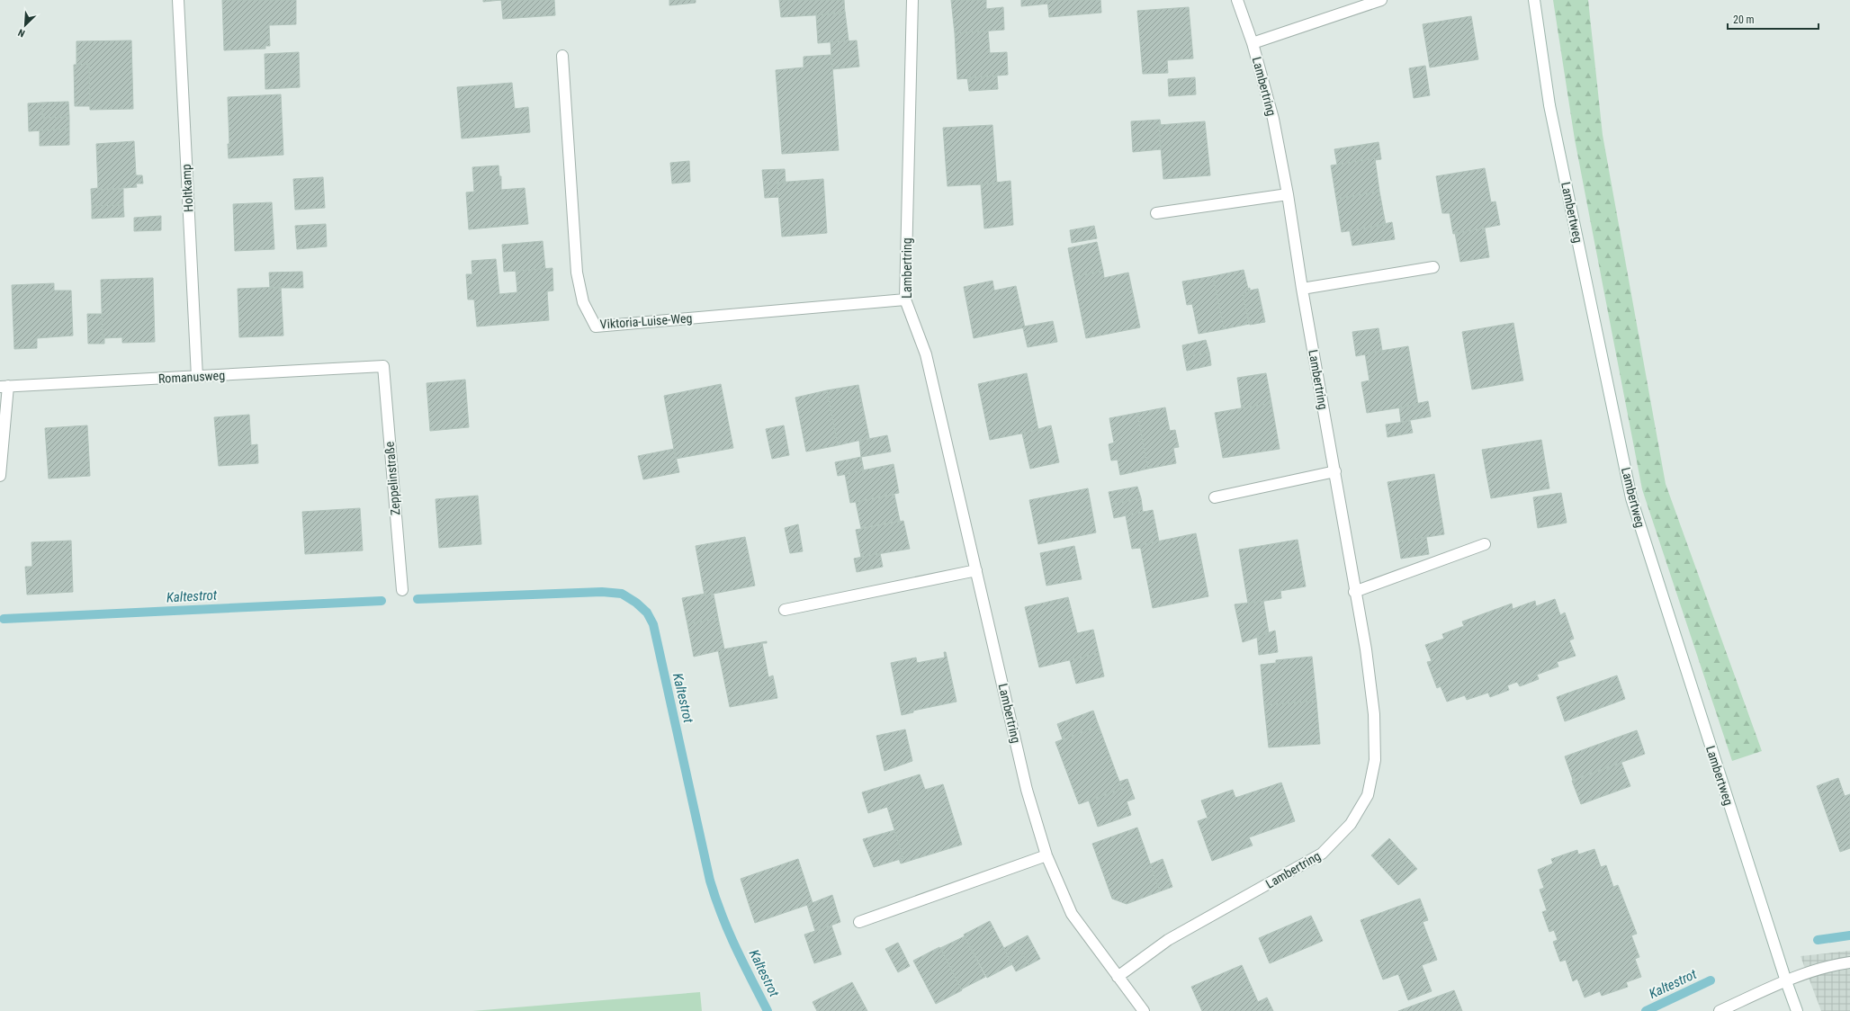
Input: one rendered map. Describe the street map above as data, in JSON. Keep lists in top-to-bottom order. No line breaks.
{"streets":{"street":["Lambertring","Holtkamp","Lambertweg","Viktoria-Luise-Weg","Romanusweg","Zeppelinstraße"]},"crossings":[["Lambertring","Viktoria-Luise-Weg"],["Holtkamp","Romanusweg"],["Romanusweg","Zeppelinstraße"]],"water":["Kaltestrot"],"scale_bar":"20 m","north":"bottom left"}
